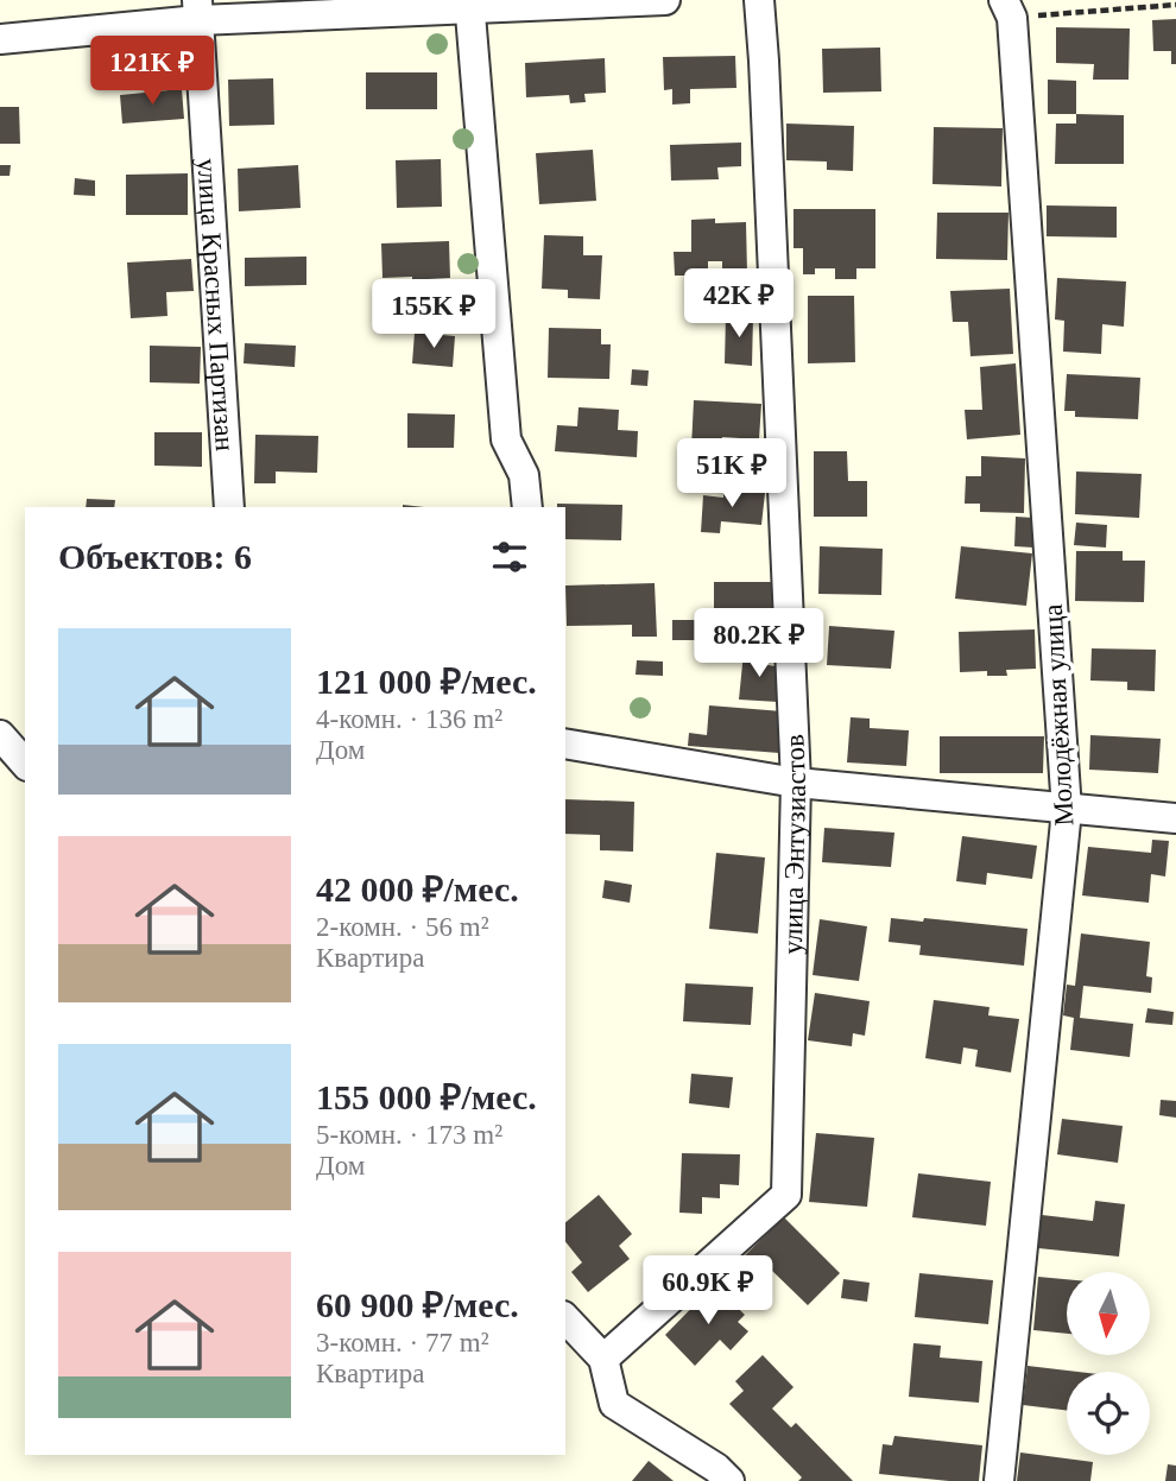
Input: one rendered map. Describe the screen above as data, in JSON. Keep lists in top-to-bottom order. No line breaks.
{"streets":{"street":["улица Красных Партизан","Молодёжная улица","улица Энтузиастов"]},"north":"bottom","page":{"price":["121K ₽","42K ₽","155K ₽","51K ₽","80.2K ₽","60.9K ₽"],"heading":"Объектов: 6","list":[{"name":"121 000 ₽/мес.","note":"4-комн. · 136 m² · Дом"},{"name":"42 000 ₽/мес.","note":"2-комн. · 56 m² · Квартира"},{"name":"155 000 ₽/мес.","note":"5-комн. · 173 m² · Дом"},{"name":"60 900 ₽/мес.","note":"3-комн. · 77 m² · Квартира"}]}}
